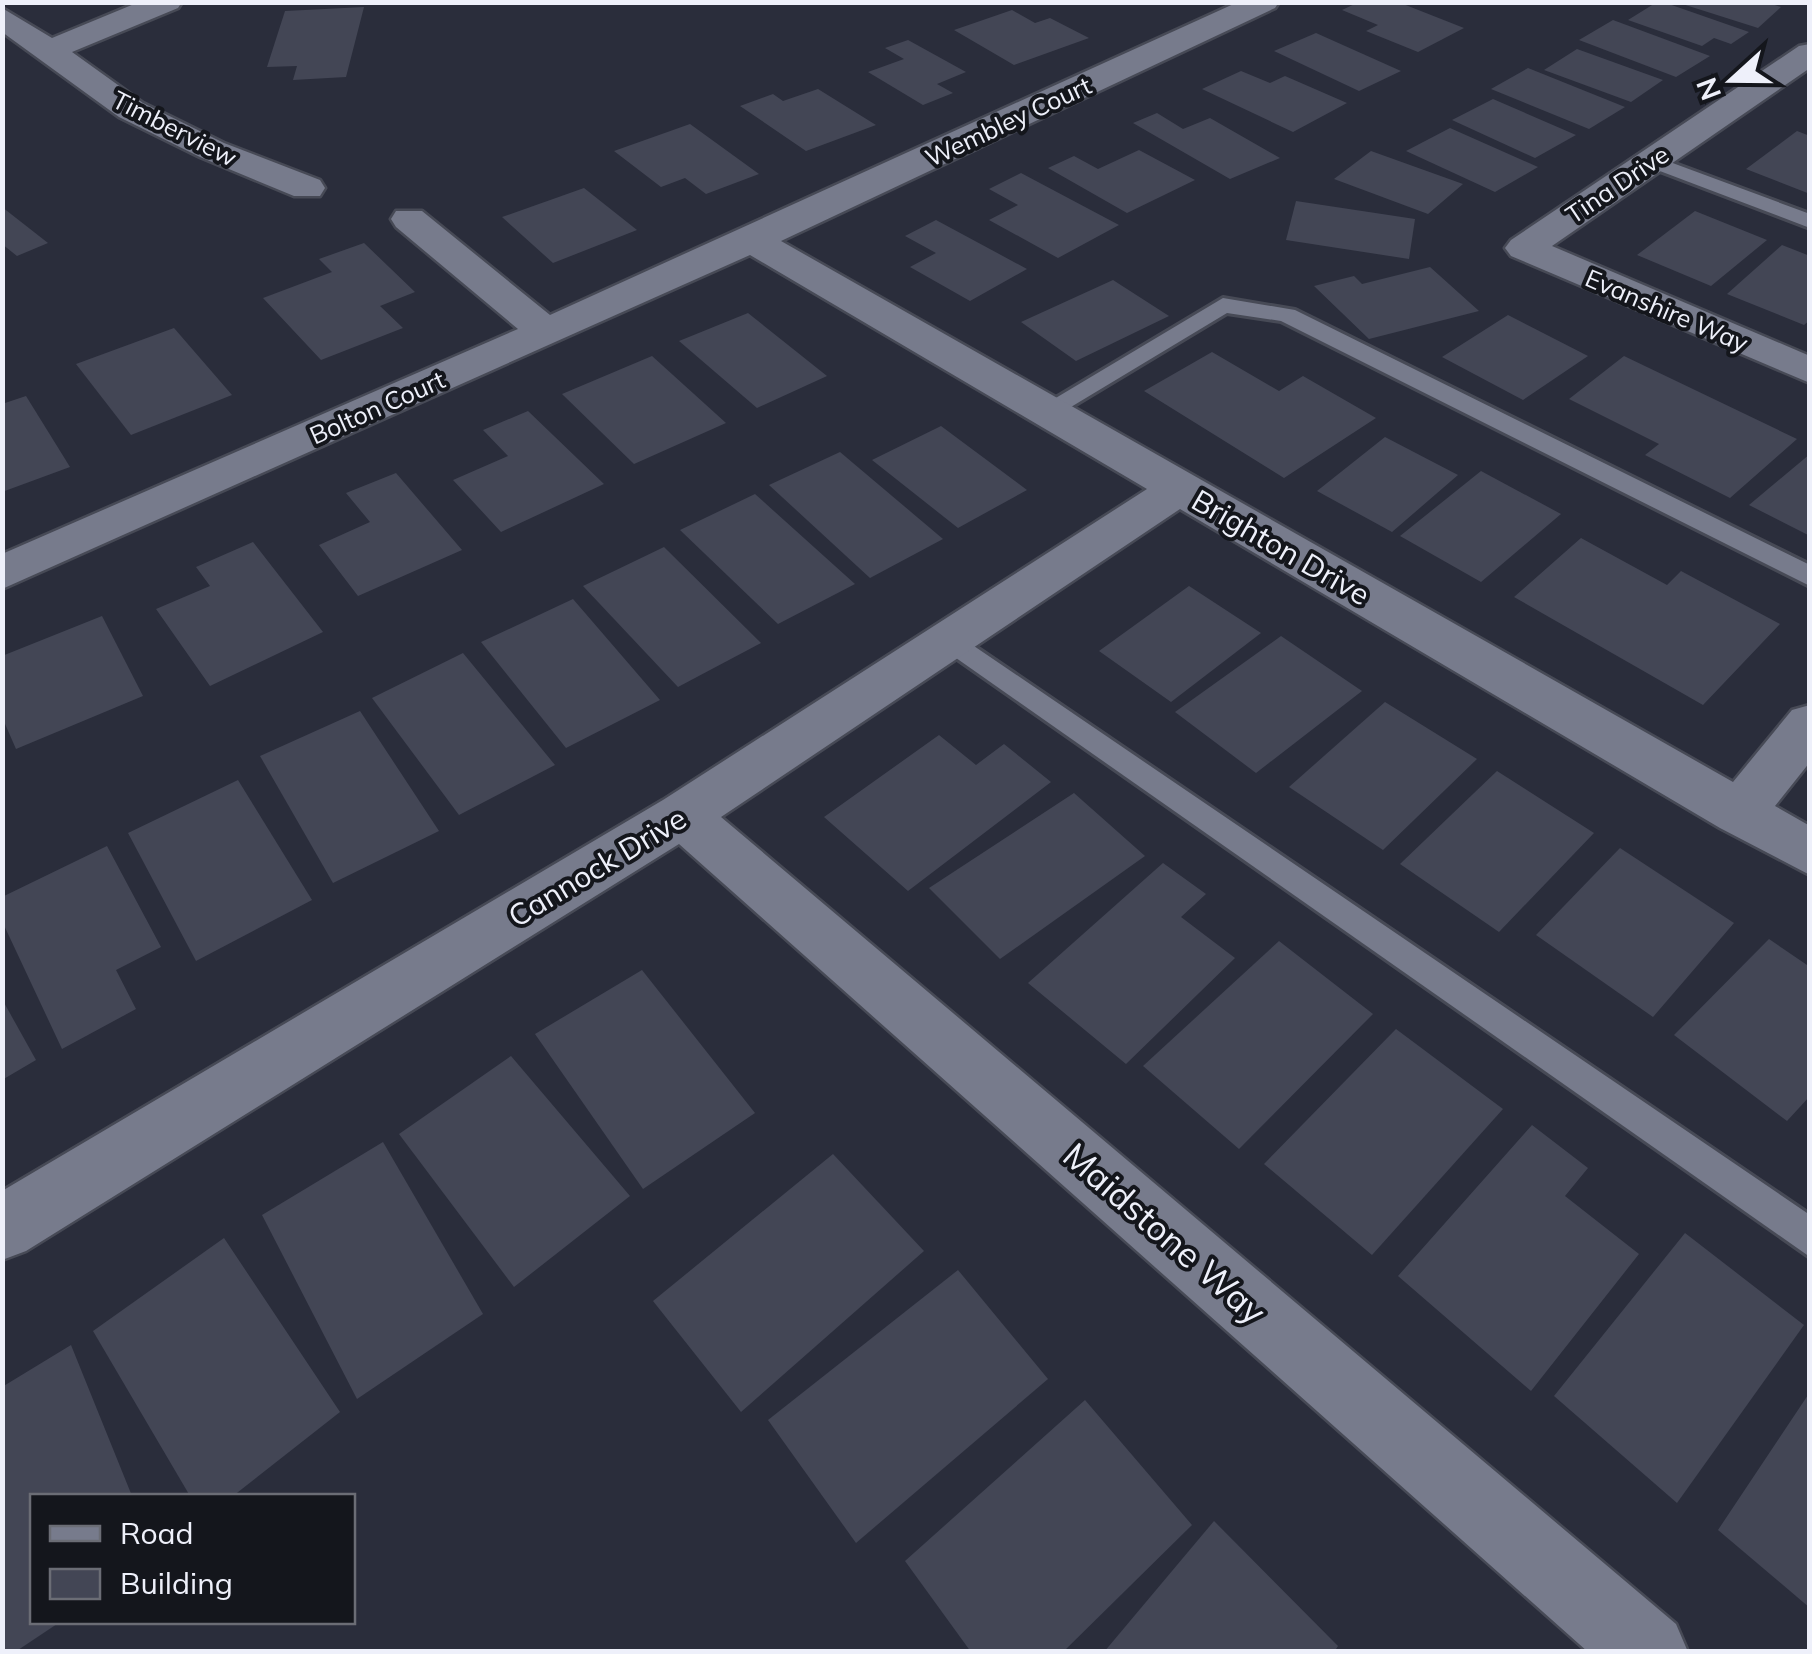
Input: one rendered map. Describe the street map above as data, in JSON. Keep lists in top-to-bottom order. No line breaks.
{"streets":{"street":["Wembley Court","Timberview","Tina Drive","Evanshire Way","Bolton Court","Brighton Drive","Cannock Drive","Maidstone Way"]},"crossings":[["Wembley Court","Bolton Court"],["Wembley Court","Brighton Drive"],["Tina Drive","Evanshire Way"],["Bolton Court","Brighton Drive"],["Brighton Drive","Cannock Drive"],["Cannock Drive","Maidstone Way"]],"legend":["Road","Building"],"north":"left"}
